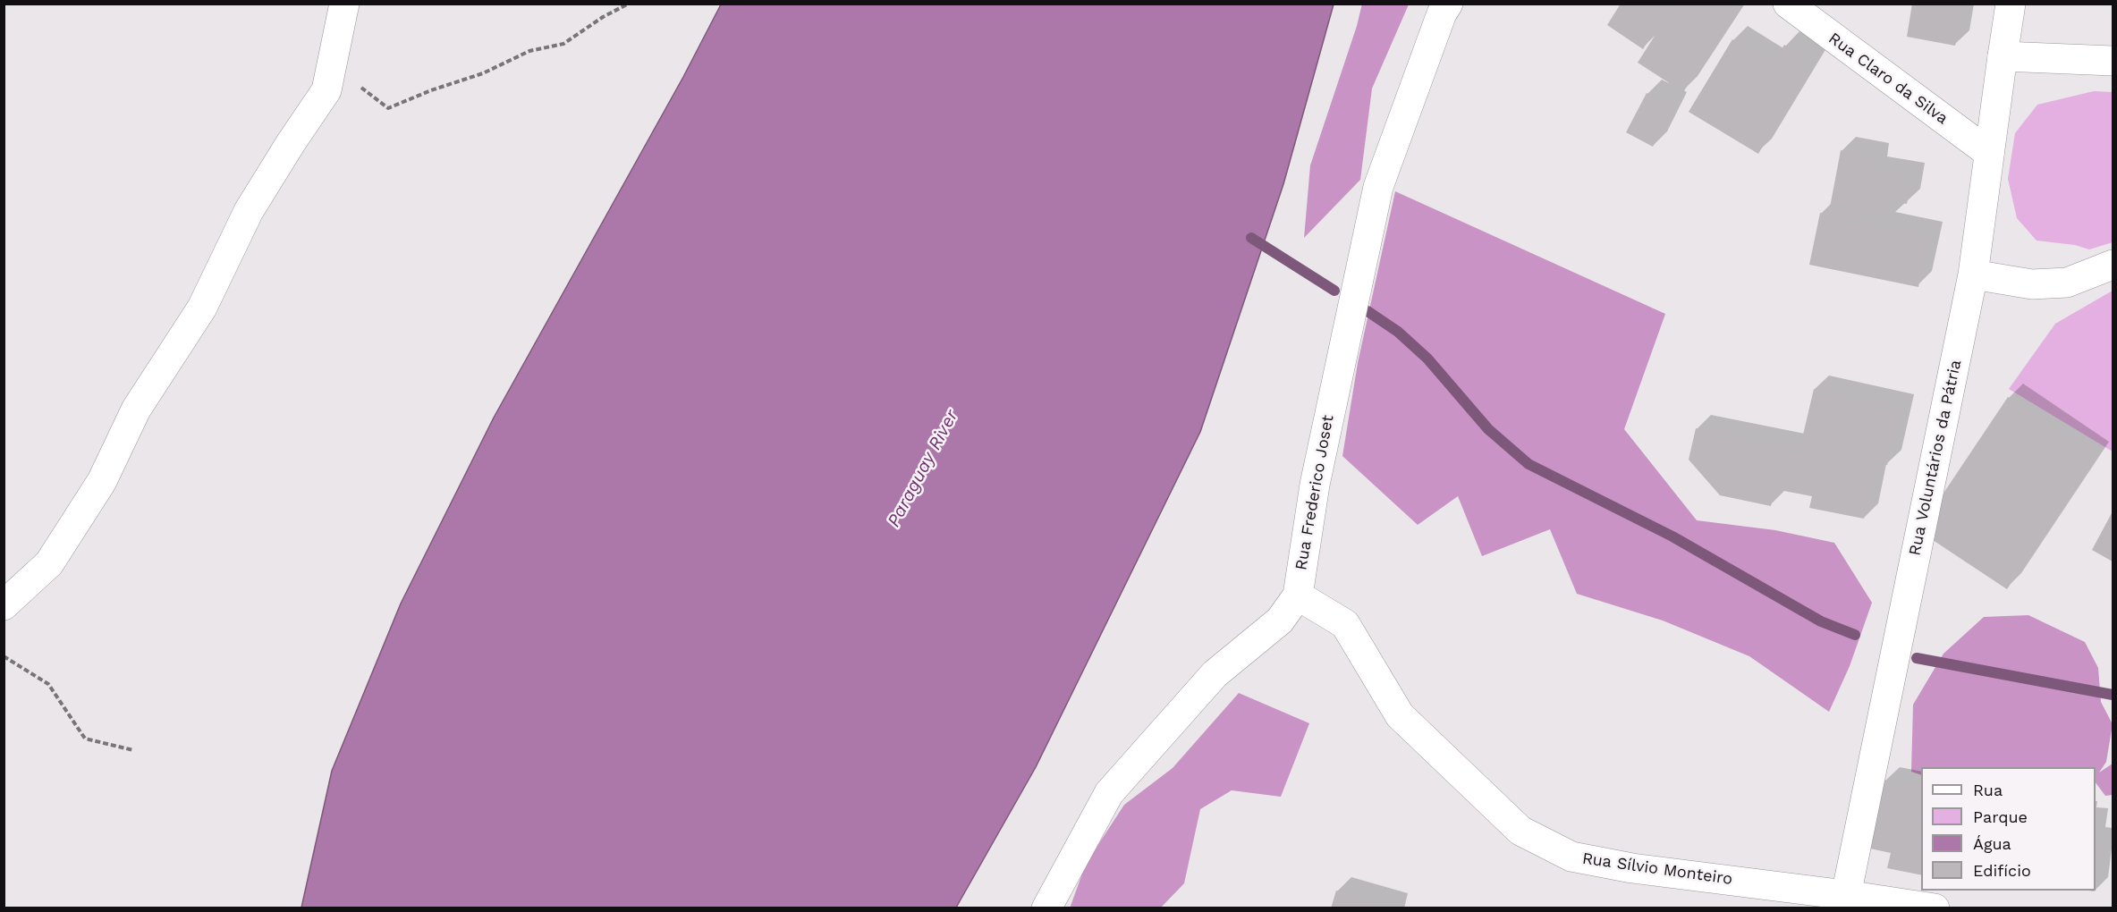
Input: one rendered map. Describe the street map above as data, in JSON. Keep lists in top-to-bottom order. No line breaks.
{"streets":{"street":["Rua Claro da Silva","Rua Voluntários da Pátria","Rua Frederico Joset","Rua Sílvio Monteiro"]},"crossings":[["Rua Claro da Silva","Rua Voluntários da Pátria"],["Rua Voluntários da Pátria","Rua Sílvio Monteiro"],["Rua Frederico Joset","Rua Sílvio Monteiro"]],"water":["Paraguay River"],"legend":["Rua","Parque","Água","Edifício"]}
